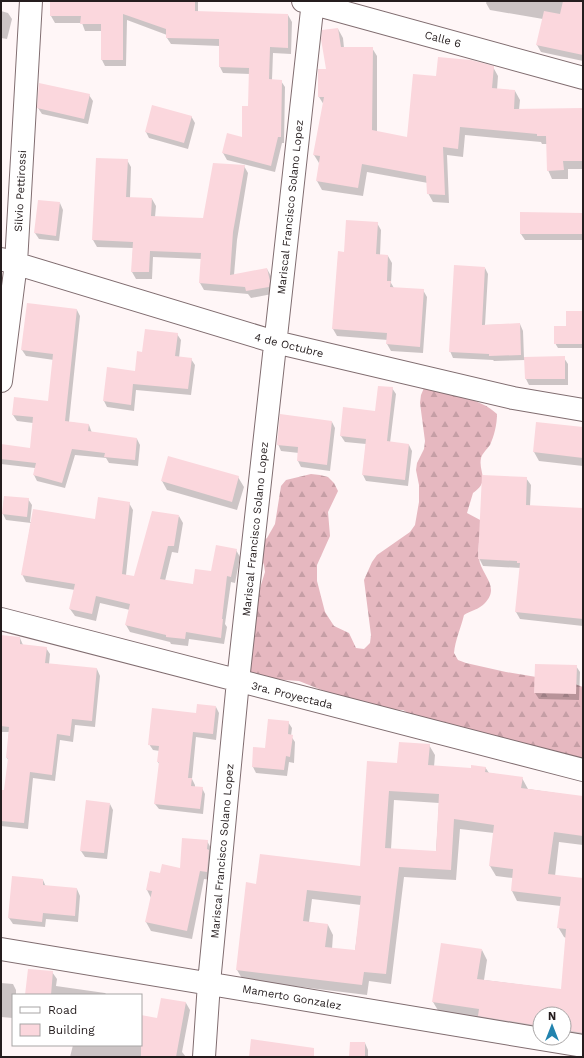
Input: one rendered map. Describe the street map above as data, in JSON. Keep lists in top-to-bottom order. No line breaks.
{"streets":{"street":["Calle 6","Silvio Pettirossi","Mariscal Francisco Solano Lopez","4 de Octubre","3ra. Proyectada","Mamerto Gonzalez"]},"crossings":[["Calle 6","Mariscal Francisco Solano Lopez"],["Silvio Pettirossi","4 de Octubre"],["Mariscal Francisco Solano Lopez","4 de Octubre"],["Mariscal Francisco Solano Lopez","3ra. Proyectada"],["Mariscal Francisco Solano Lopez","Mamerto Gonzalez"]],"legend":["Road","Building"],"north":"top"}
